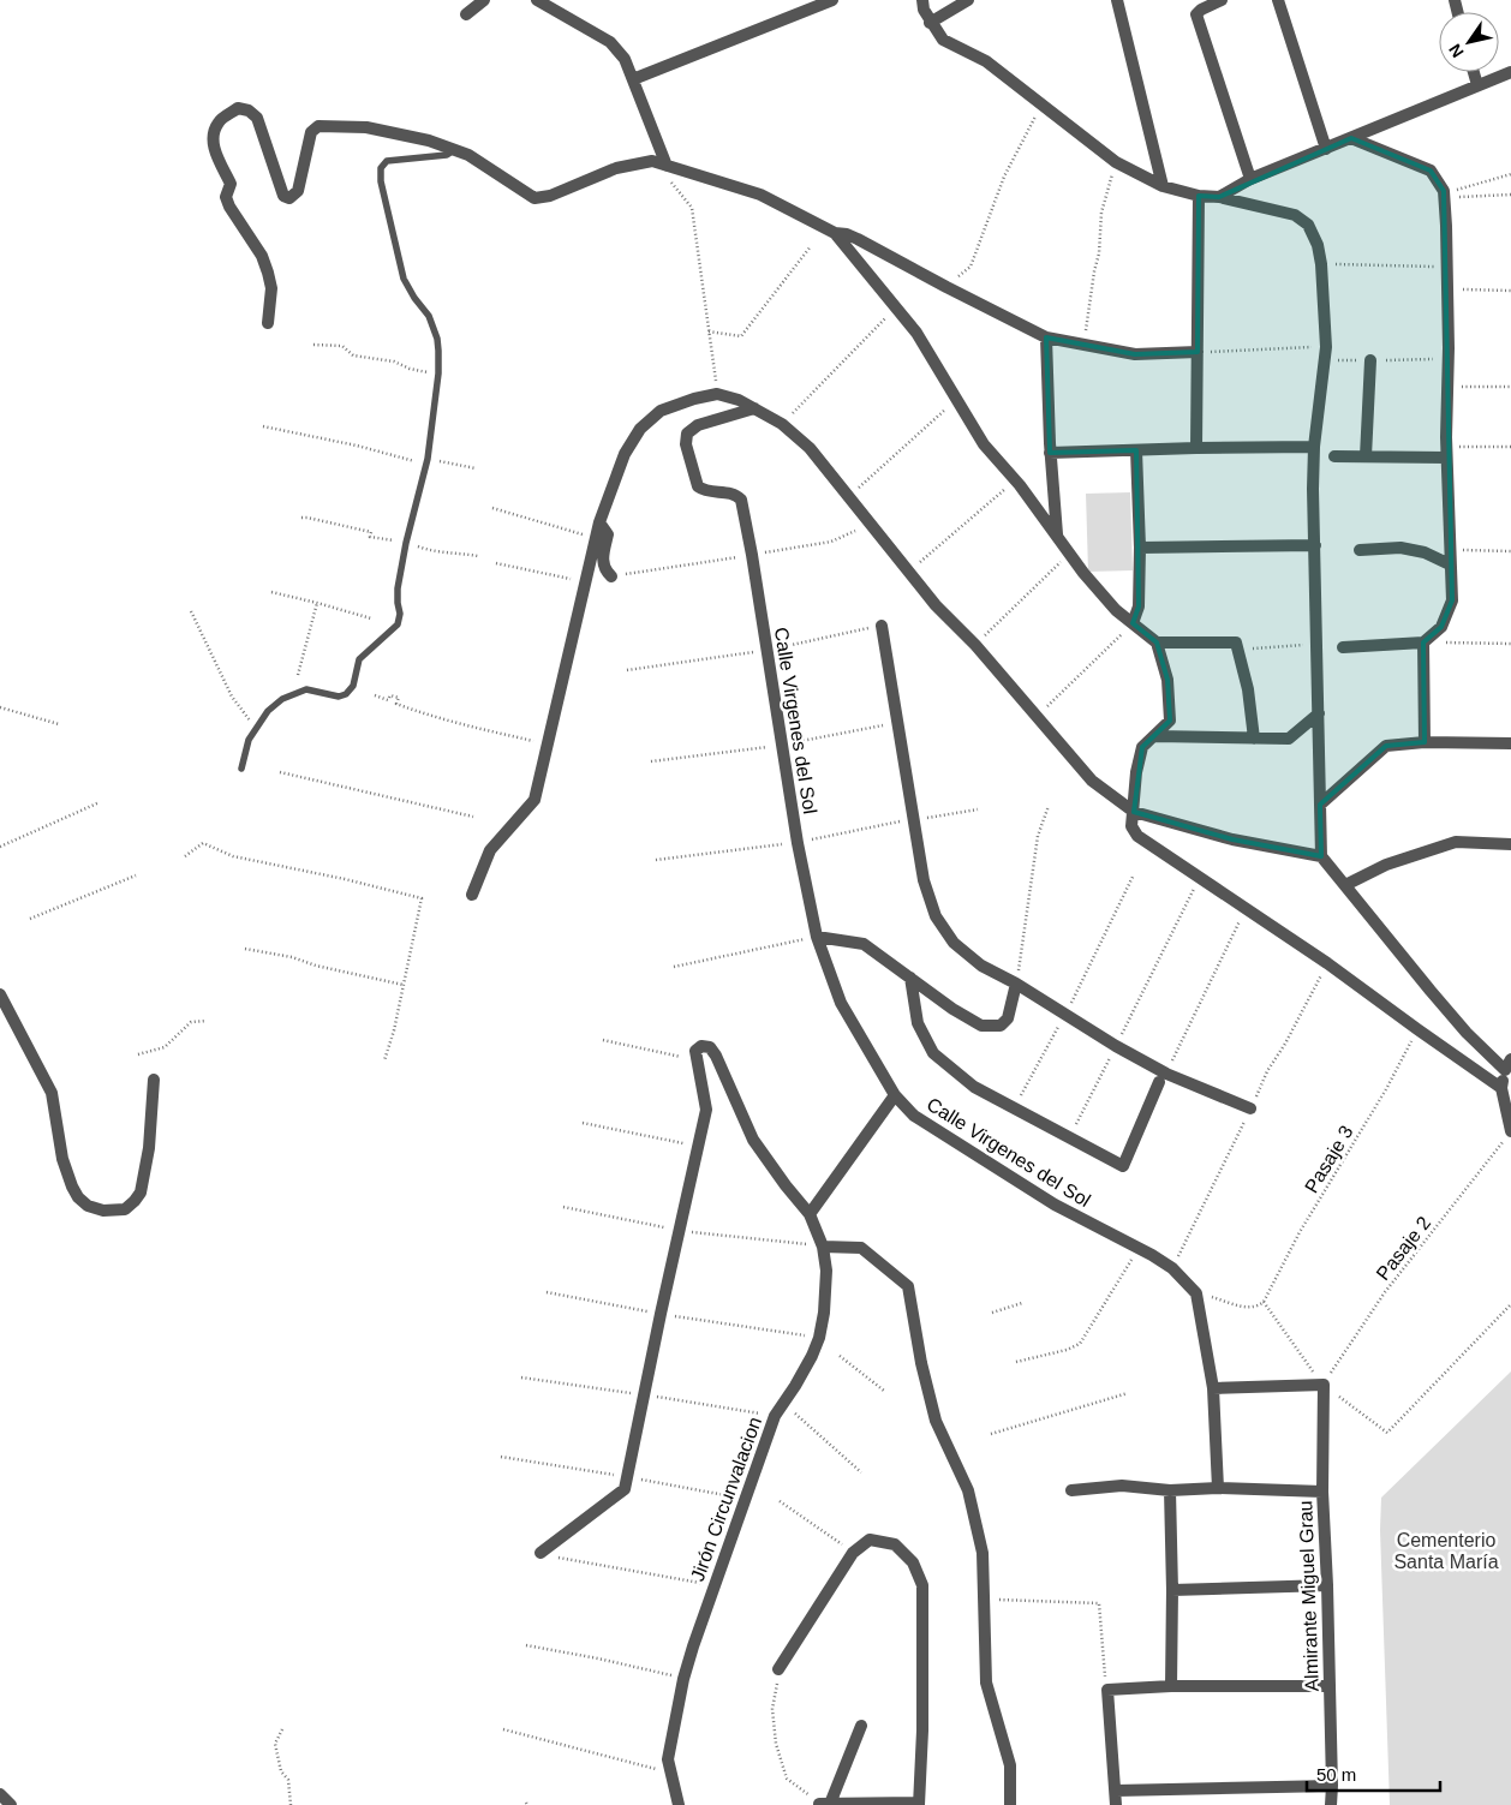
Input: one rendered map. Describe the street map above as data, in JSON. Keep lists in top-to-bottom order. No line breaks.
{"streets":{"street":["Calle Virgenes del Sol","Jirón Circunvalacion","Almirante Miguel Grau"],"path":["Pasaje 3","Pasaje 2"]},"crossings":[["Pasaje 2","Almirante Miguel Grau"]],"parks":["Cementerio Santa María"],"scale_bar":"50 m","north":"bottom left"}
